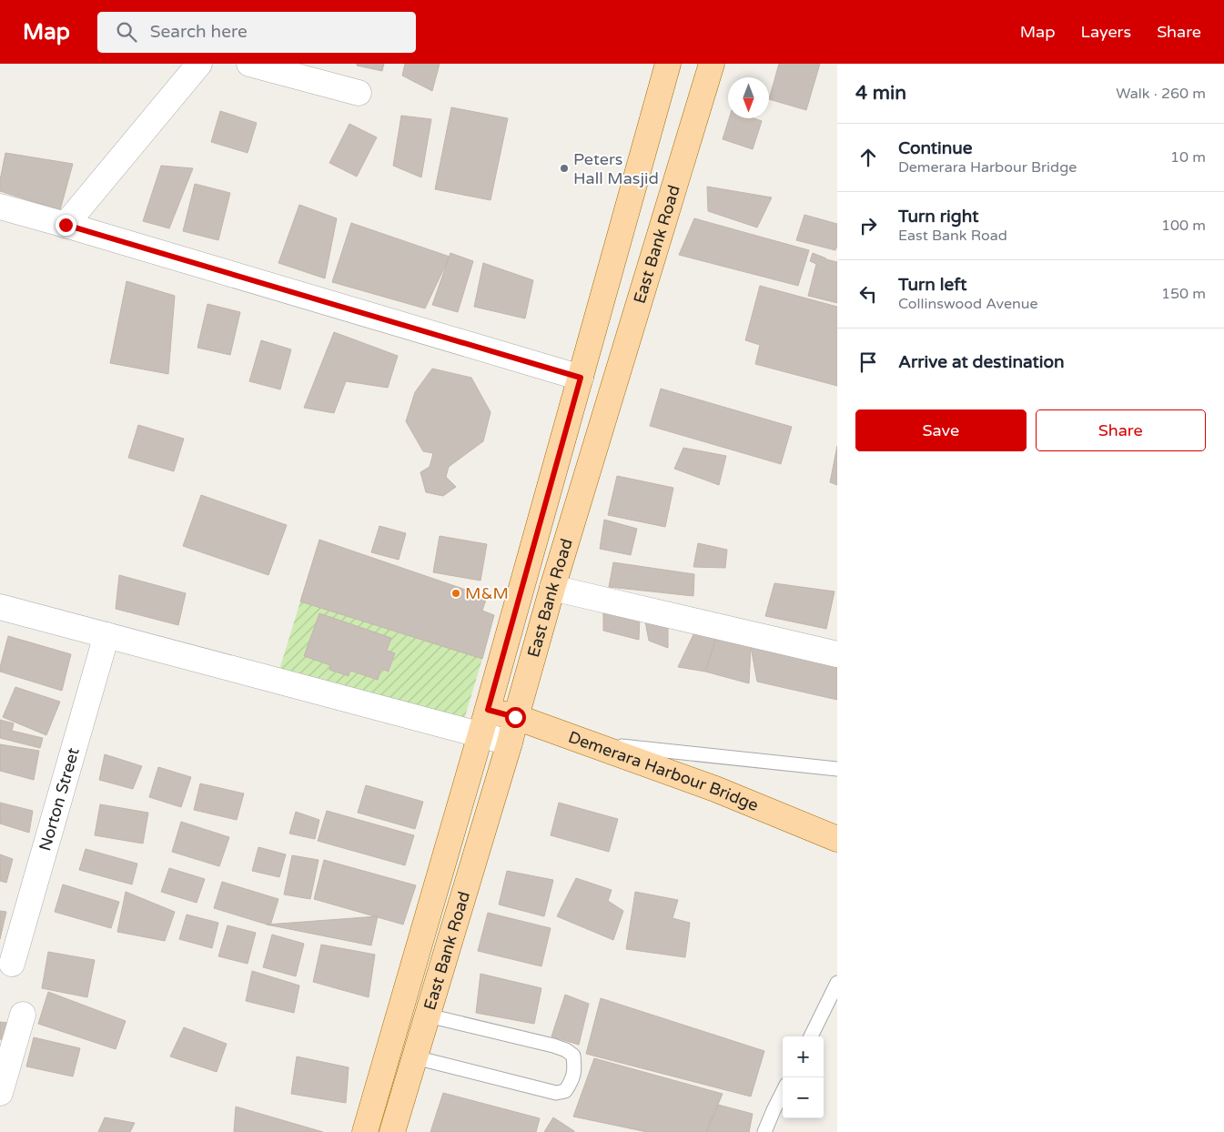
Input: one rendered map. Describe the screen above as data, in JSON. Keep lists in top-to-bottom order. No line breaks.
{"streets":{"main road":["East Bank Road","Demerara Harbour Bridge"],"street":["Norton Street"]},"crossings":[["East Bank Road","Demerara Harbour Bridge"]],"places":["Peters Hall Masjid","M&M"],"north":"bottom","page":{"header":"Map","search":"Search here","nav":["Map","Layers","Share"],"heading":["4 min","Walk · 260 m"],"list":[["Continue","Demerara Harbour Bridge","10 m"],["Turn right","East Bank Road","100 m"],["Turn left","Collinswood Avenue","150 m"],"Arrive at destination"],"buttons":["Save","Share"],"map_buttons":["+","−"]}}
